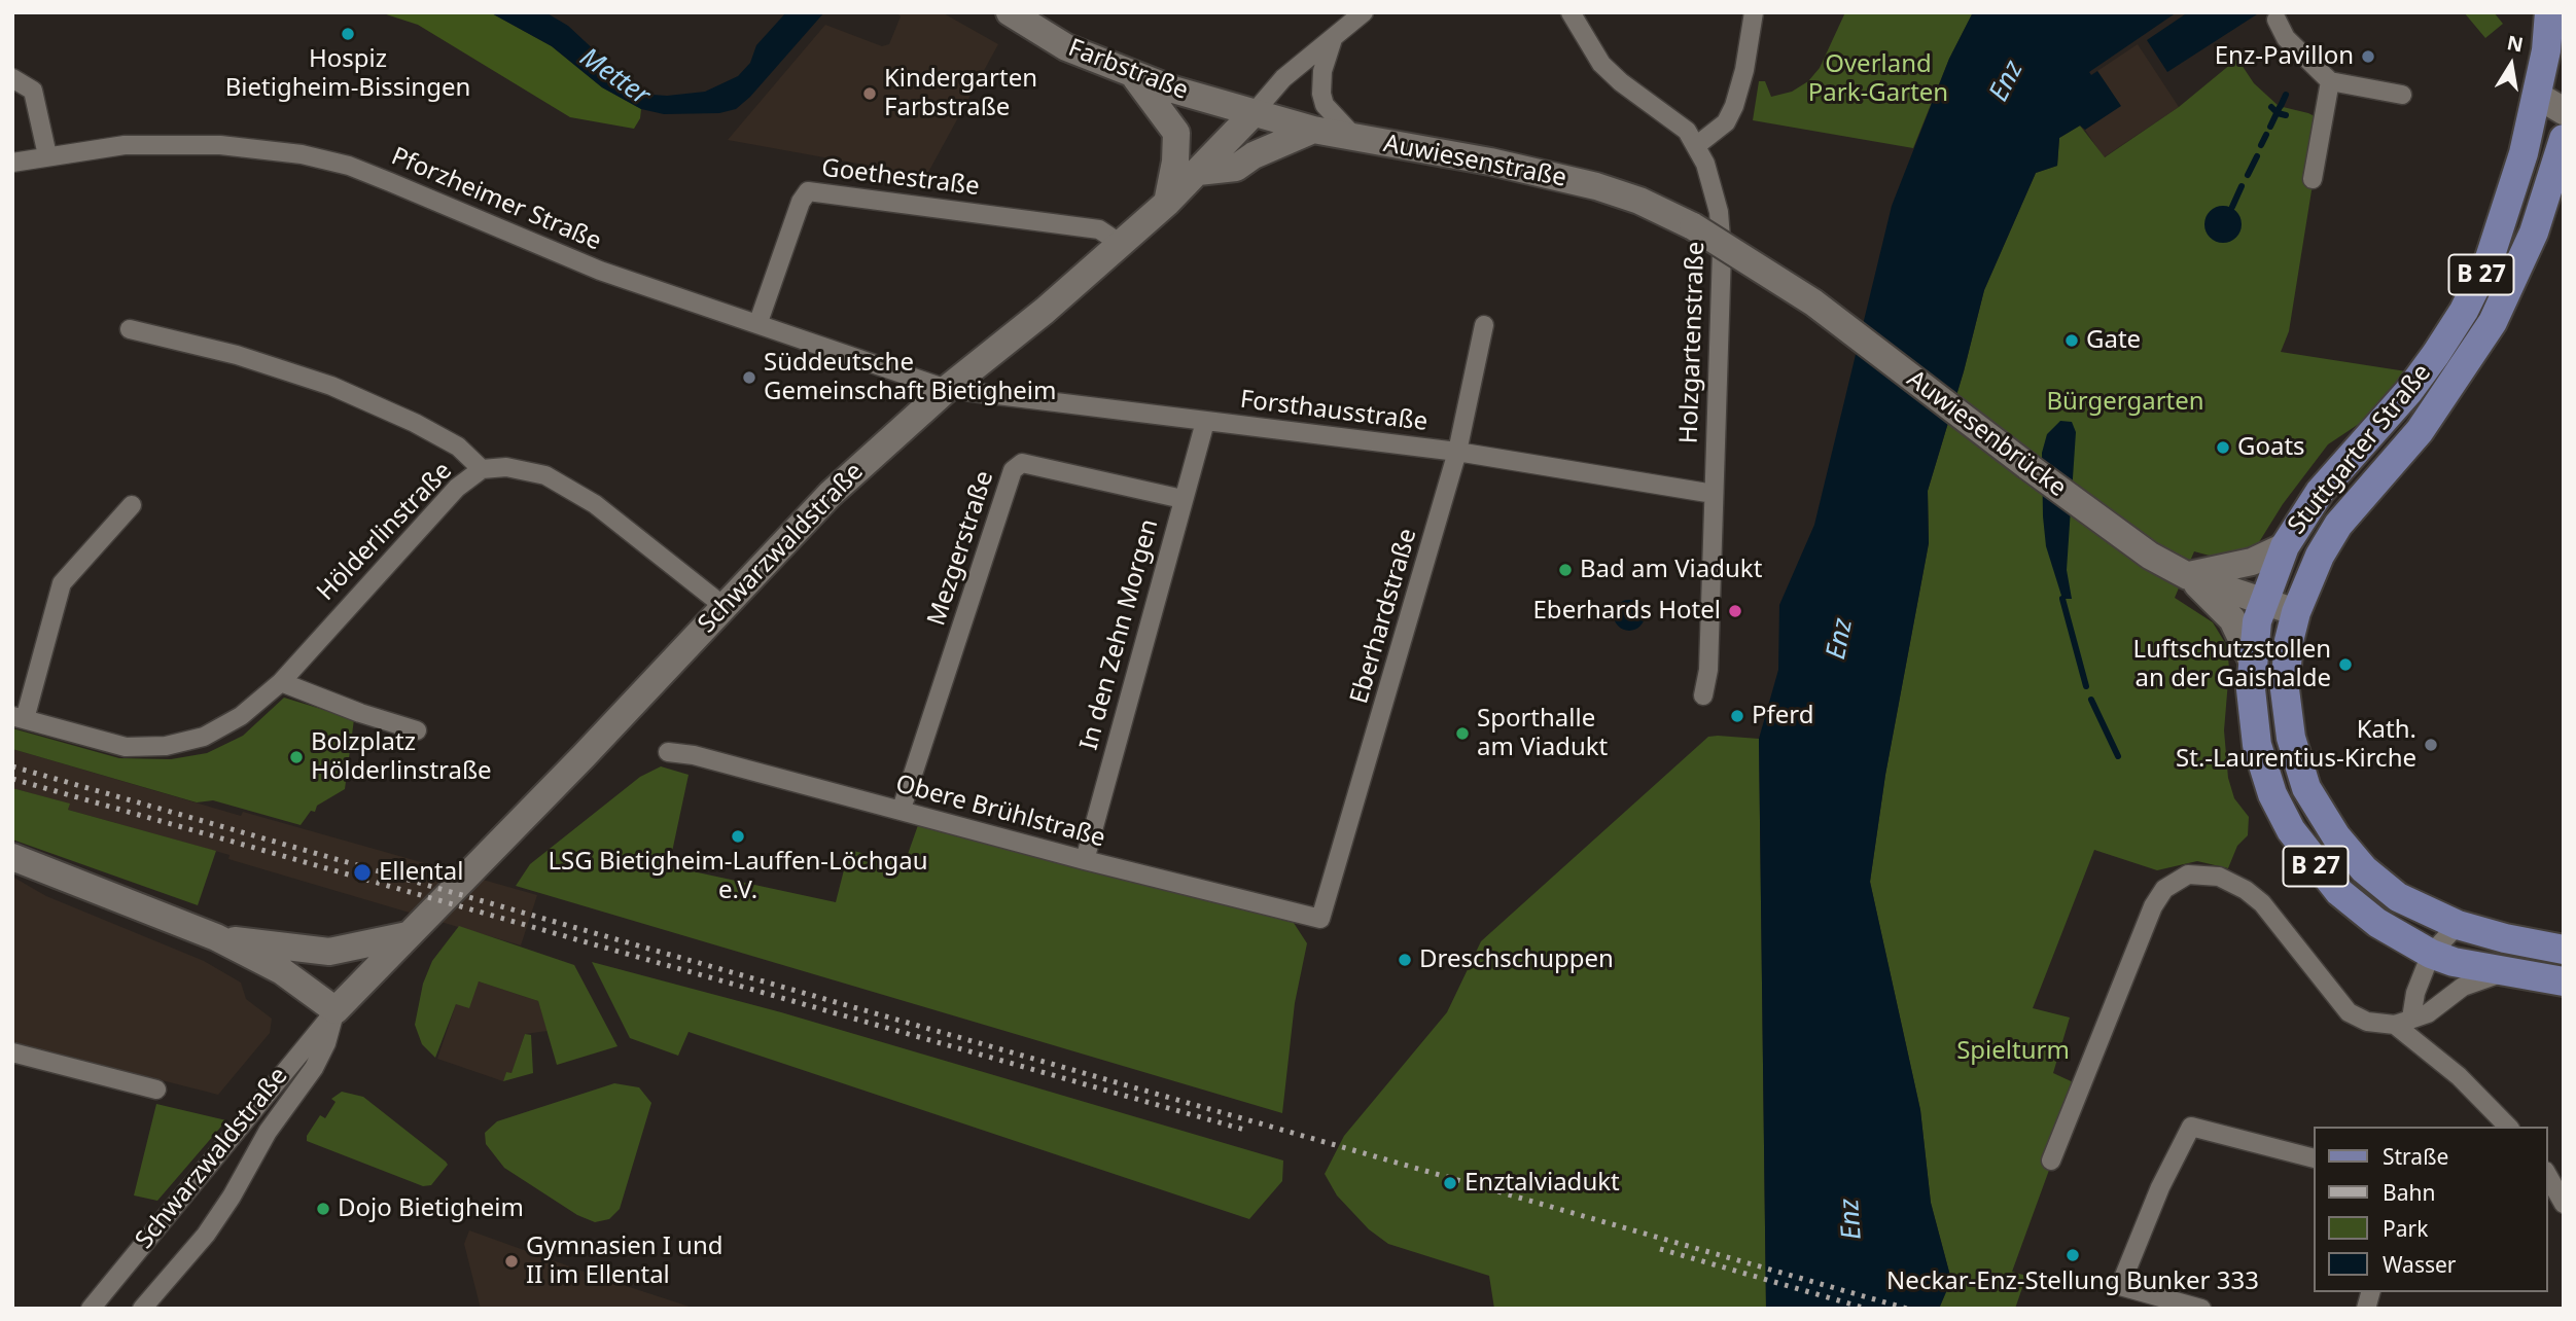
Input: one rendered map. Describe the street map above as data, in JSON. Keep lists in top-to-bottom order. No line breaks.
{"streets":{"main road":["Farbstraße","Auwiesenstraße","B 27","Auwiesenbrücke","Stuttgarter Straße","Schwarzwaldstraße"],"street":["Goethestraße","Pforzheimer Straße","Holzgartenstraße","Forsthausstraße","Hölderlinstraße","Mezgerstraße","Eberhardstraße","In den Zehn Morgen","Obere Brühlstraße"]},"crossings":[["Farbstraße","Auwiesenstraße"],["Farbstraße","Schwarzwaldstraße"],["Auwiesenstraße","Auwiesenbrücke"],["Auwiesenstraße","Schwarzwaldstraße"],["Goethestraße","Pforzheimer Straße"],["Goethestraße","Schwarzwaldstraße"],["Pforzheimer Straße","Forsthausstraße"],["Pforzheimer Straße","Schwarzwaldstraße"],["Holzgartenstraße","Forsthausstraße"],["Forsthausstraße","Schwarzwaldstraße"],["Forsthausstraße","Eberhardstraße"],["Forsthausstraße","In den Zehn Morgen"],["Auwiesenbrücke","Stuttgarter Straße"],["Hölderlinstraße","Schwarzwaldstraße"],["Mezgerstraße","In den Zehn Morgen"],["Mezgerstraße","Obere Brühlstraße"],["Eberhardstraße","Obere Brühlstraße"],["In den Zehn Morgen","Obere Brühlstraße"]],"water":["Metter","Enz"],"parks":["Overland Park-Garten","Bürgergarten","Spielturm"],"places":["Hospiz Bietigheim-Bissingen","Enz-Pavillon","Kindergarten Farbstraße","Gate","Süddeutsche Gemeinschaft Bietigheim","Goats","Bad am Viadukt","Eberhards Hotel","Luftschutzstollen an der Gaishalde","Pferd","Sporthalle am Viadukt","Kath. St.-Laurentius-Kirche","Bolzplatz Hölderlinstraße","LSG Bietigheim-Lauffen-Löchgau e.V.","Ellental","Dreschschuppen","Enztalviadukt","Dojo Bietigheim","Neckar-Enz-Stellung Bunker 333","Gymnasien I und II im Ellental"],"legend":["Straße","Bahn","Park","Wasser"],"north":"top"}
